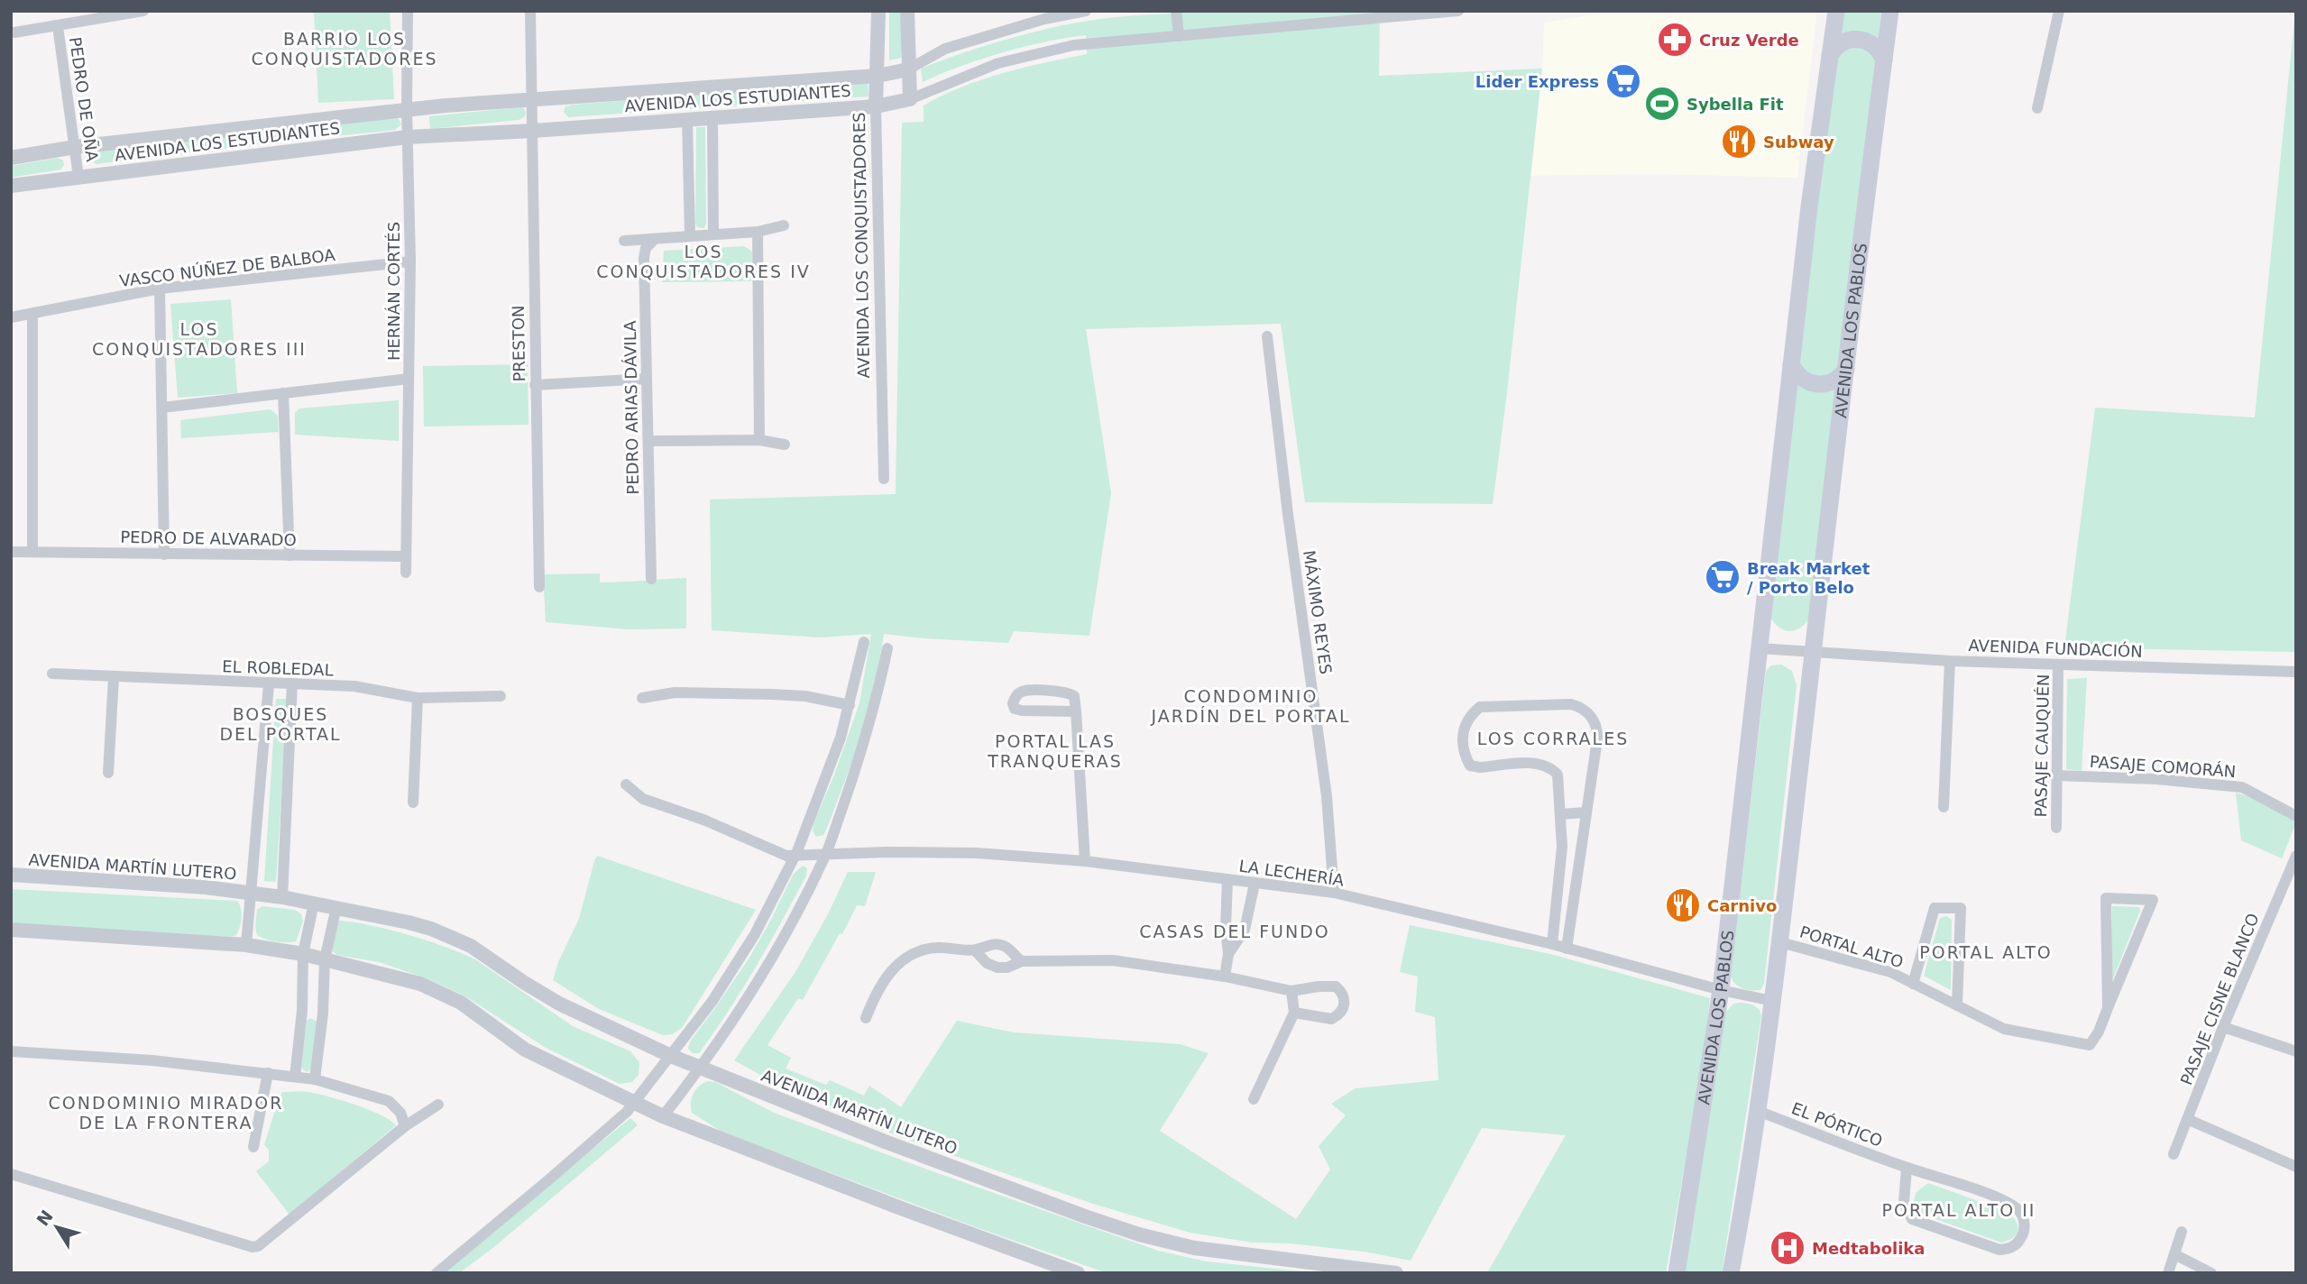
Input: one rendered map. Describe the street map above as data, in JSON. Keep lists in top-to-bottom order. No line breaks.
{"streets":{"main road":["AVENIDA LOS PABLOS"],"street":["AVENIDA LOS ESTUDIANTES","PEDRO DE OÑA","AVENIDA LOS CONQUISTADORES","VASCO NÚÑEZ DE BALBOA","HERNÁN CORTÉS","PRESTON","PEDRO ARIAS DÁVILA","PEDRO DE ALVARADO","MÁXIMO REYES","AVENIDA FUNDACIÓN","EL ROBLEDAL","PASAJE CAUQUÉN","PASAJE COMORÁN","AVENIDA MARTÍN LUTERO","LA LECHERÍA","PORTAL ALTO","PASAJE CISNE BLANCO","EL PÓRTICO"]},"crossings":[["AVENIDA LOS ESTUDIANTES","PEDRO DE OÑA"],["AVENIDA LOS ESTUDIANTES","AVENIDA LOS CONQUISTADORES"],["AVENIDA LOS ESTUDIANTES","HERNÁN CORTÉS"],["AVENIDA LOS ESTUDIANTES","PRESTON"],["VASCO NÚÑEZ DE BALBOA","HERNÁN CORTÉS"],["HERNÁN CORTÉS","PEDRO DE ALVARADO"],["AVENIDA LOS PABLOS","AVENIDA FUNDACIÓN"],["AVENIDA LOS PABLOS","LA LECHERÍA"],["AVENIDA LOS PABLOS","PORTAL ALTO"],["AVENIDA LOS PABLOS","EL PÓRTICO"],["MÁXIMO REYES","LA LECHERÍA"],["AVENIDA FUNDACIÓN","PASAJE CAUQUÉN"],["PASAJE CAUQUÉN","PASAJE COMORÁN"]],"districts":["BARRIO LOS CONQUISTADORES","LOS CONQUISTADORES IV","LOS CONQUISTADORES III","CONDOMINIO JARDÍN DEL PORTAL","BOSQUES DEL PORTAL","LOS CORRALES","PORTAL LAS TRANQUERAS","CASAS DEL FUNDO","PORTAL ALTO","CONDOMINIO MIRADOR DE LA FRONTERA","PORTAL ALTO II"],"places":{"pharmacy":["Cruz Verde"],"supermarket":["Lider Express","Break Market / Porto Belo"],"sports":["Sybella Fit"],"restaurant":["Subway","Carnivo"],"hospital":["Medtabolika"]},"north":"top left"}
